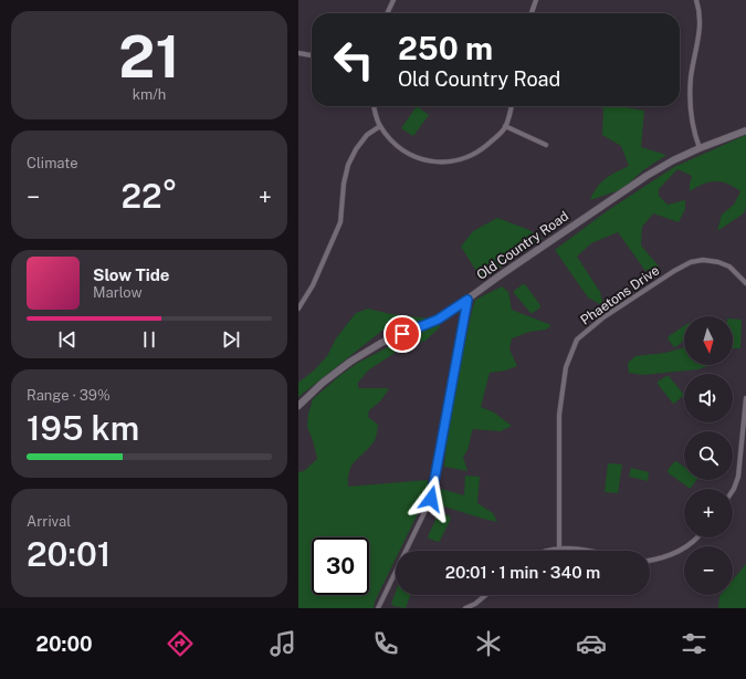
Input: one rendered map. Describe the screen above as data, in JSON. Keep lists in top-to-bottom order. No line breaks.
{"streets":{"main road":["Old Country Road"],"street":["Phaetons Drive"]},"north":"bottom","page":{"tile":[["21","km/h"],"Climate",["Range · 39%","195 km"],["Arrival","20:01"]],"turn":["250 m","Old Country Road"],"heat":["−","22°","+"],"song":["Slow Tide","Marlow"],"map_buttons":["+","−"],"limit":"30","trip":"20:01 · 1 min · 340 m","tabs":"20:00"}}
